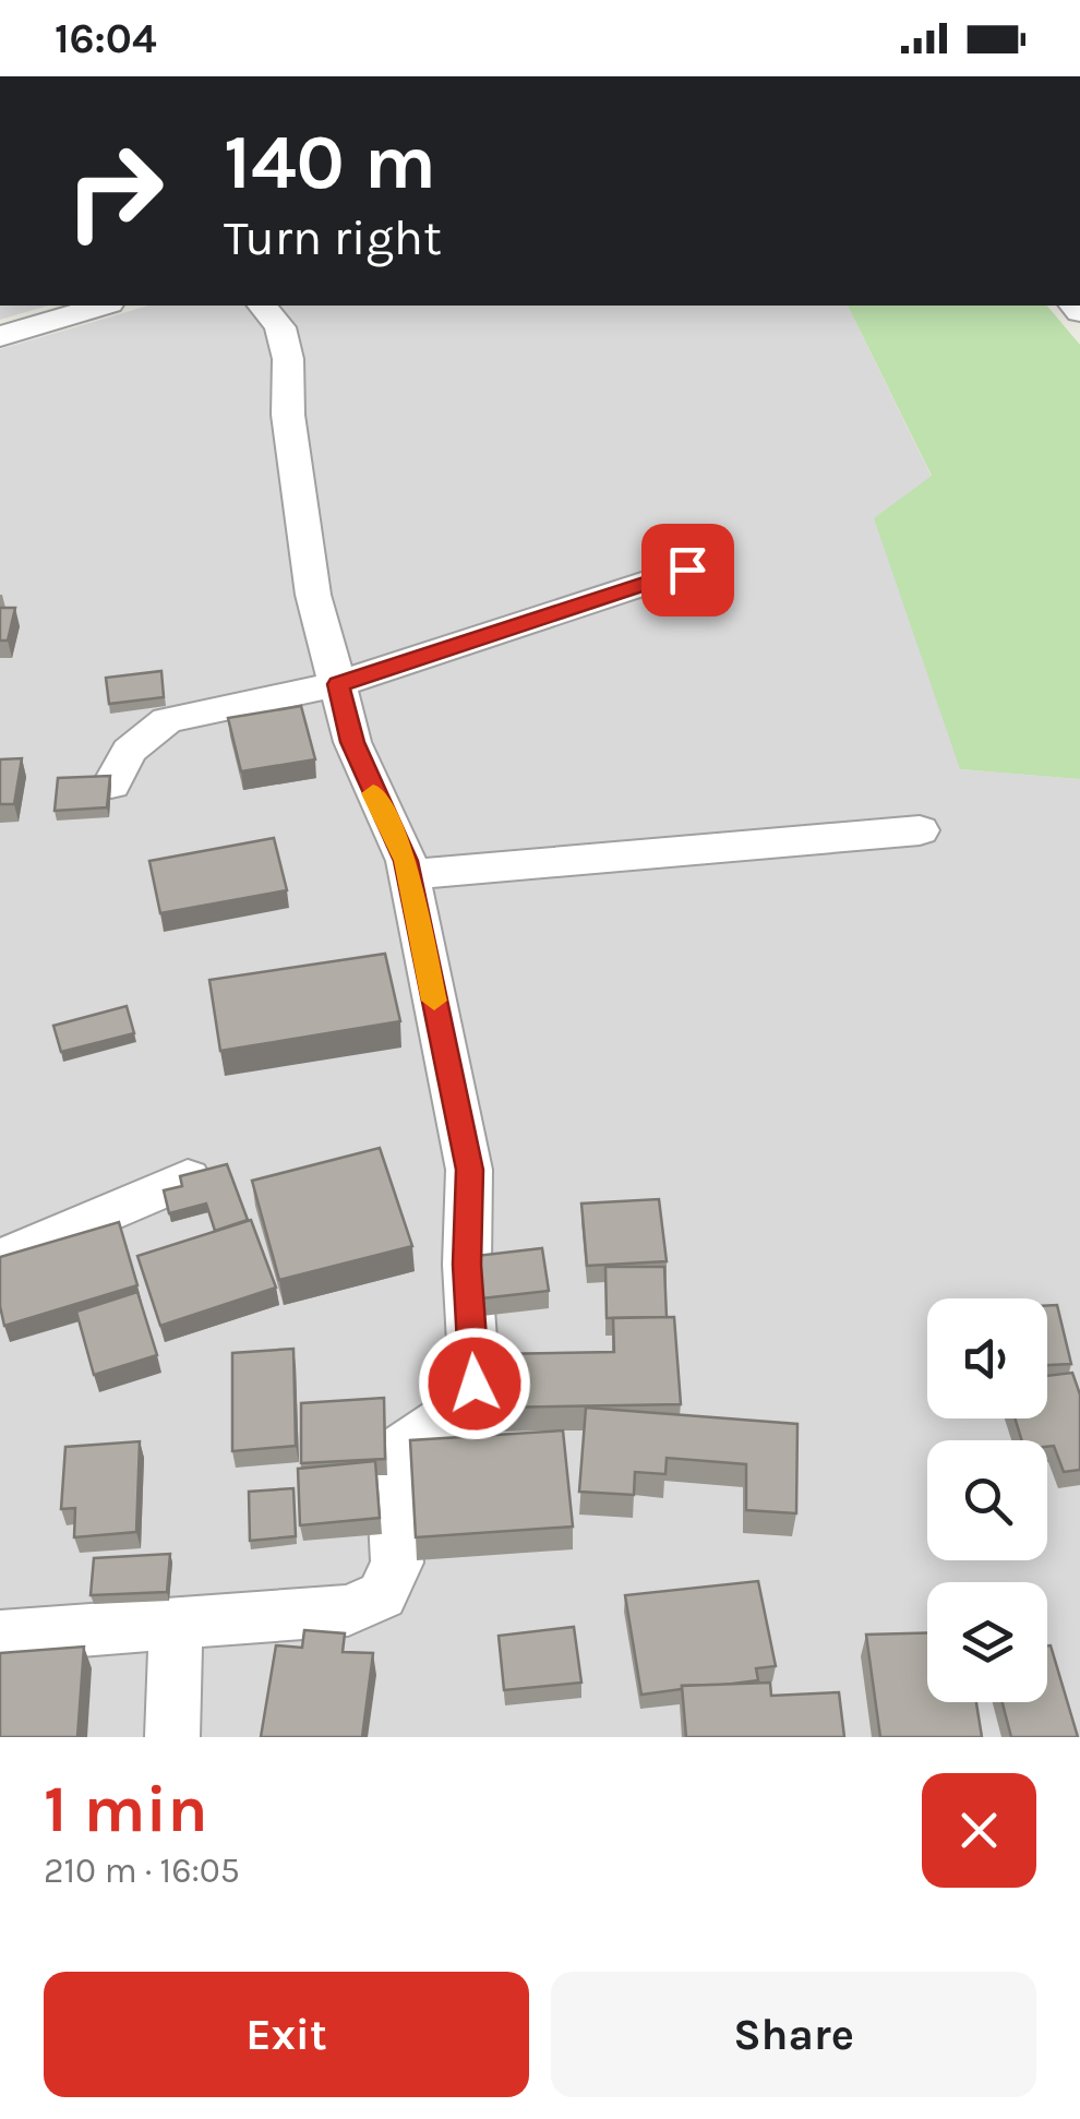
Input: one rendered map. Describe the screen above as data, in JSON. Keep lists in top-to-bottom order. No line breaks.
{"page":{"status":"16:04","turn":["140 m","Turn right"],"heading":["1 min","210 m · 16:05"],"buttons":["Exit","Share"]}}
